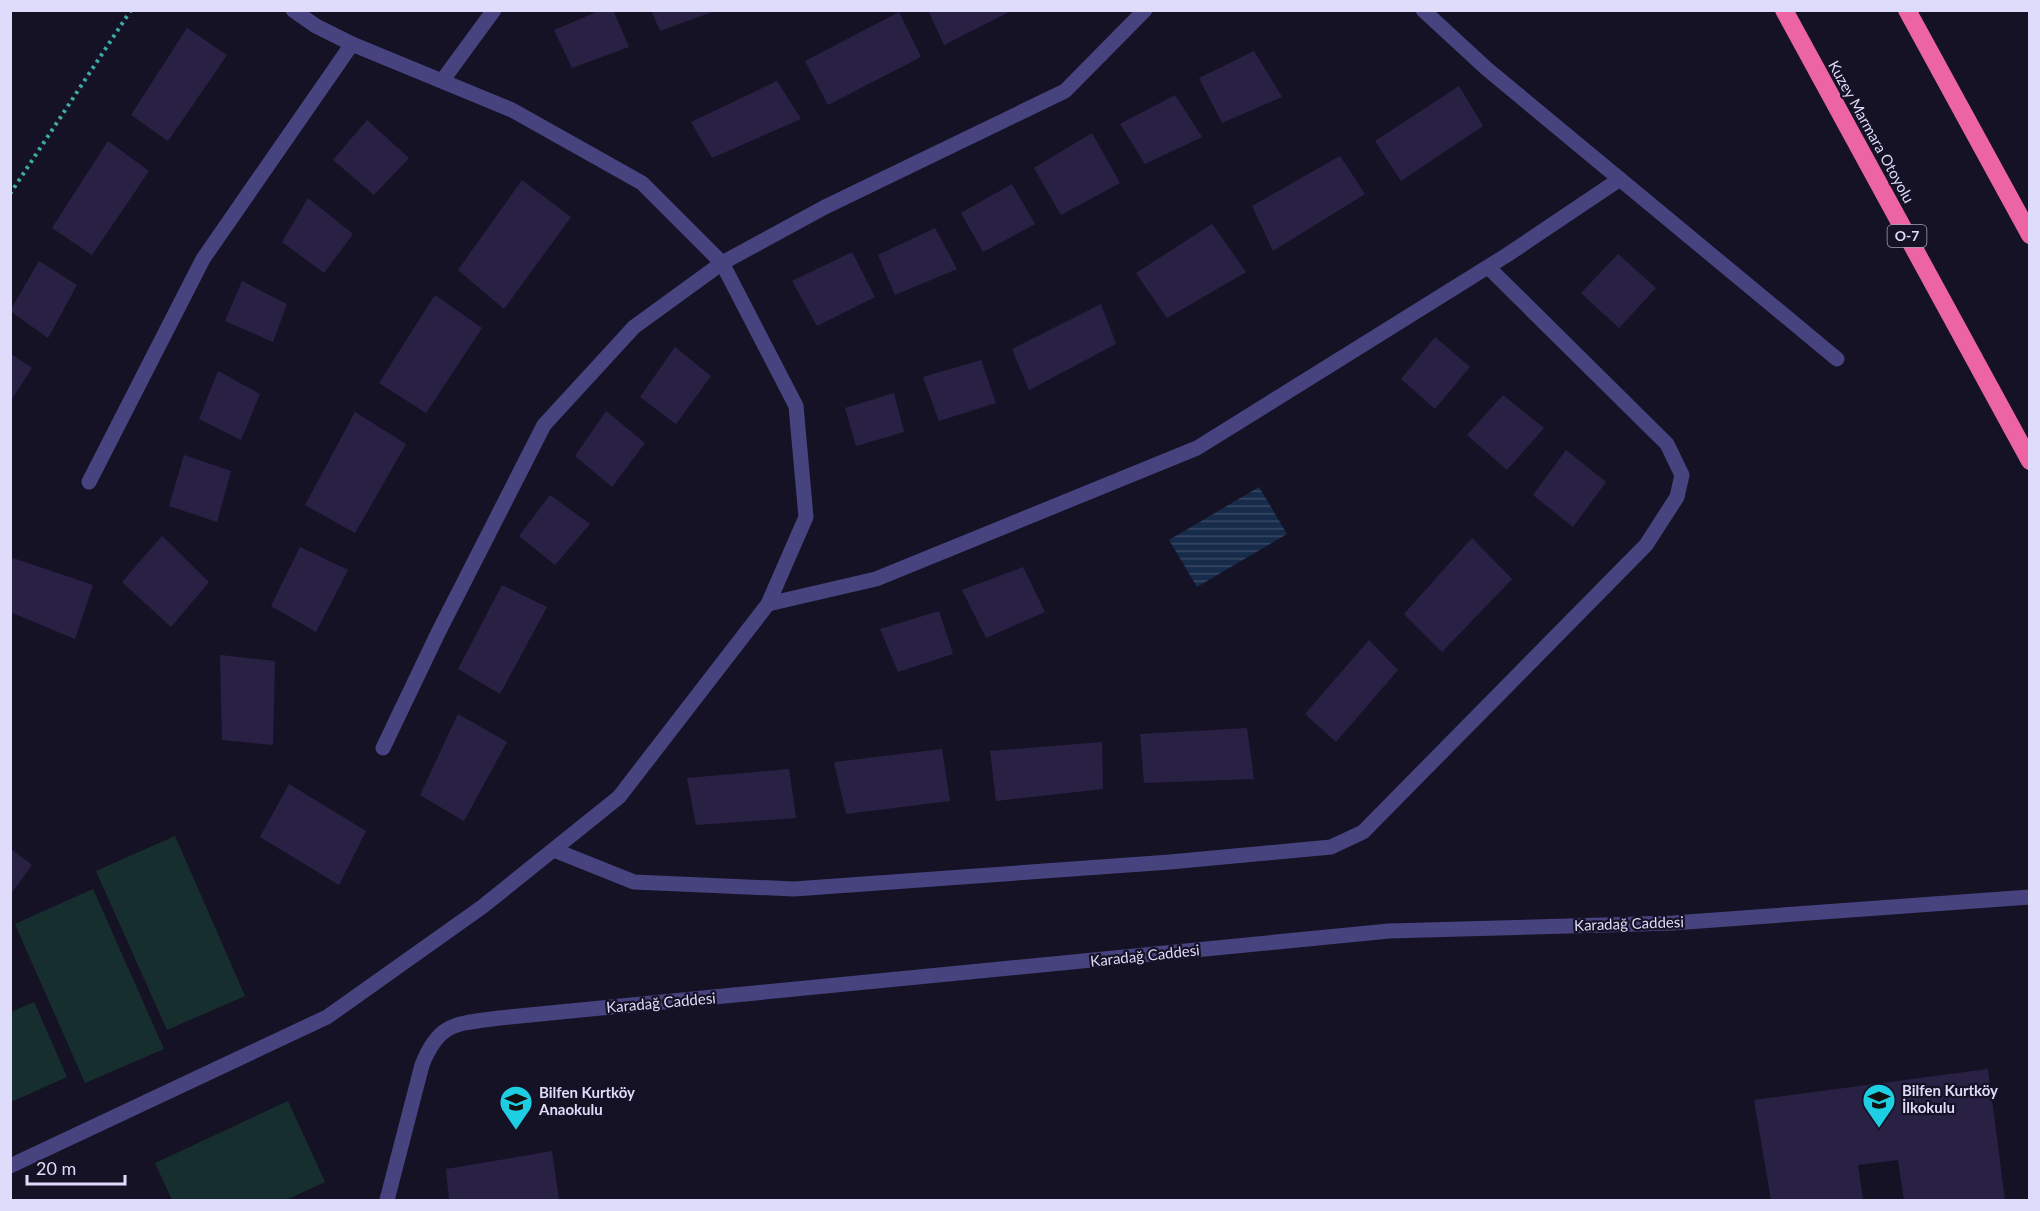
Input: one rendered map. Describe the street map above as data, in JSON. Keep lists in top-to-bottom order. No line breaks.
{"streets":{"highway":["Kuzey Marmara Otoyolu","O-7"],"street":["Karadağ Caddesi"]},"places":{"school or university":["Bilfen Kurtköy İlkokulu","Bilfen Kurtköy Anaokulu"]},"scale_bar":"20 m"}
